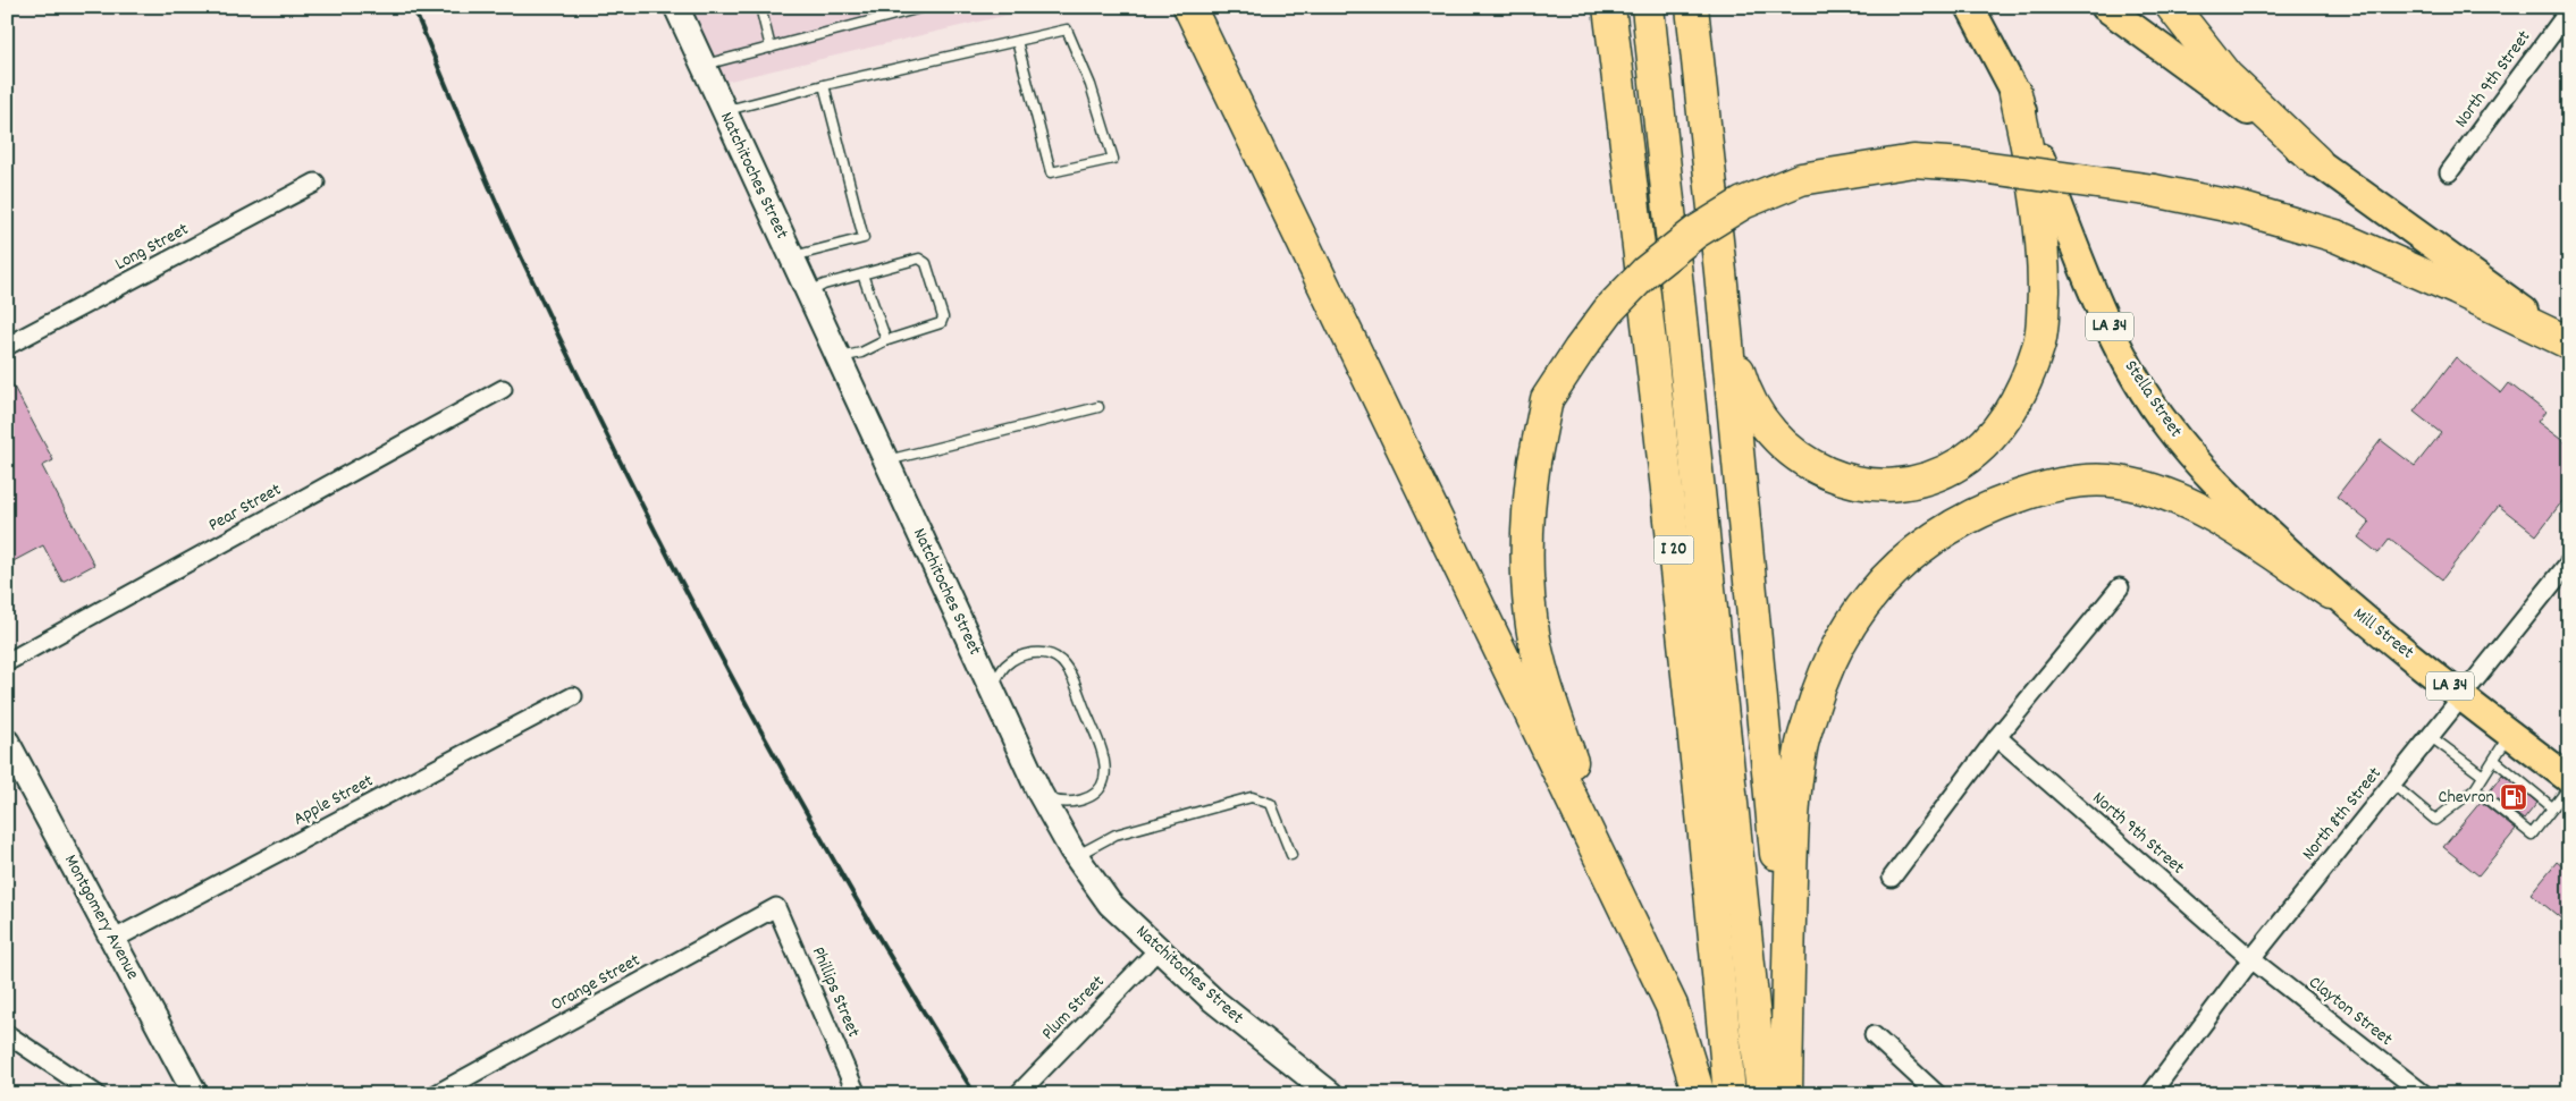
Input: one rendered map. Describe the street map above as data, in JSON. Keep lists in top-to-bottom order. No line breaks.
{"streets":{"highway":["I 20"],"main road":["LA 34","Stella Street","Mill Street"],"street":["North 9th Street","Natchitoches Street","Long Street","Pear Street","Apple Street","North 8th Street","Montgomery Avenue","Orange Street","Phillips Street","Plum Street","Clayton Street"]},"crossings":[["North 9th Street","North 8th Street"],["North 9th Street","Clayton Street"],["Natchitoches Street","Plum Street"],["Stella Street","Mill Street"],["Mill Street","North 8th Street"],["Apple Street","Montgomery Avenue"],["North 8th Street","Clayton Street"],["Orange Street","Phillips Street"]],"places":{"fuel station":["Chevron"]}}
